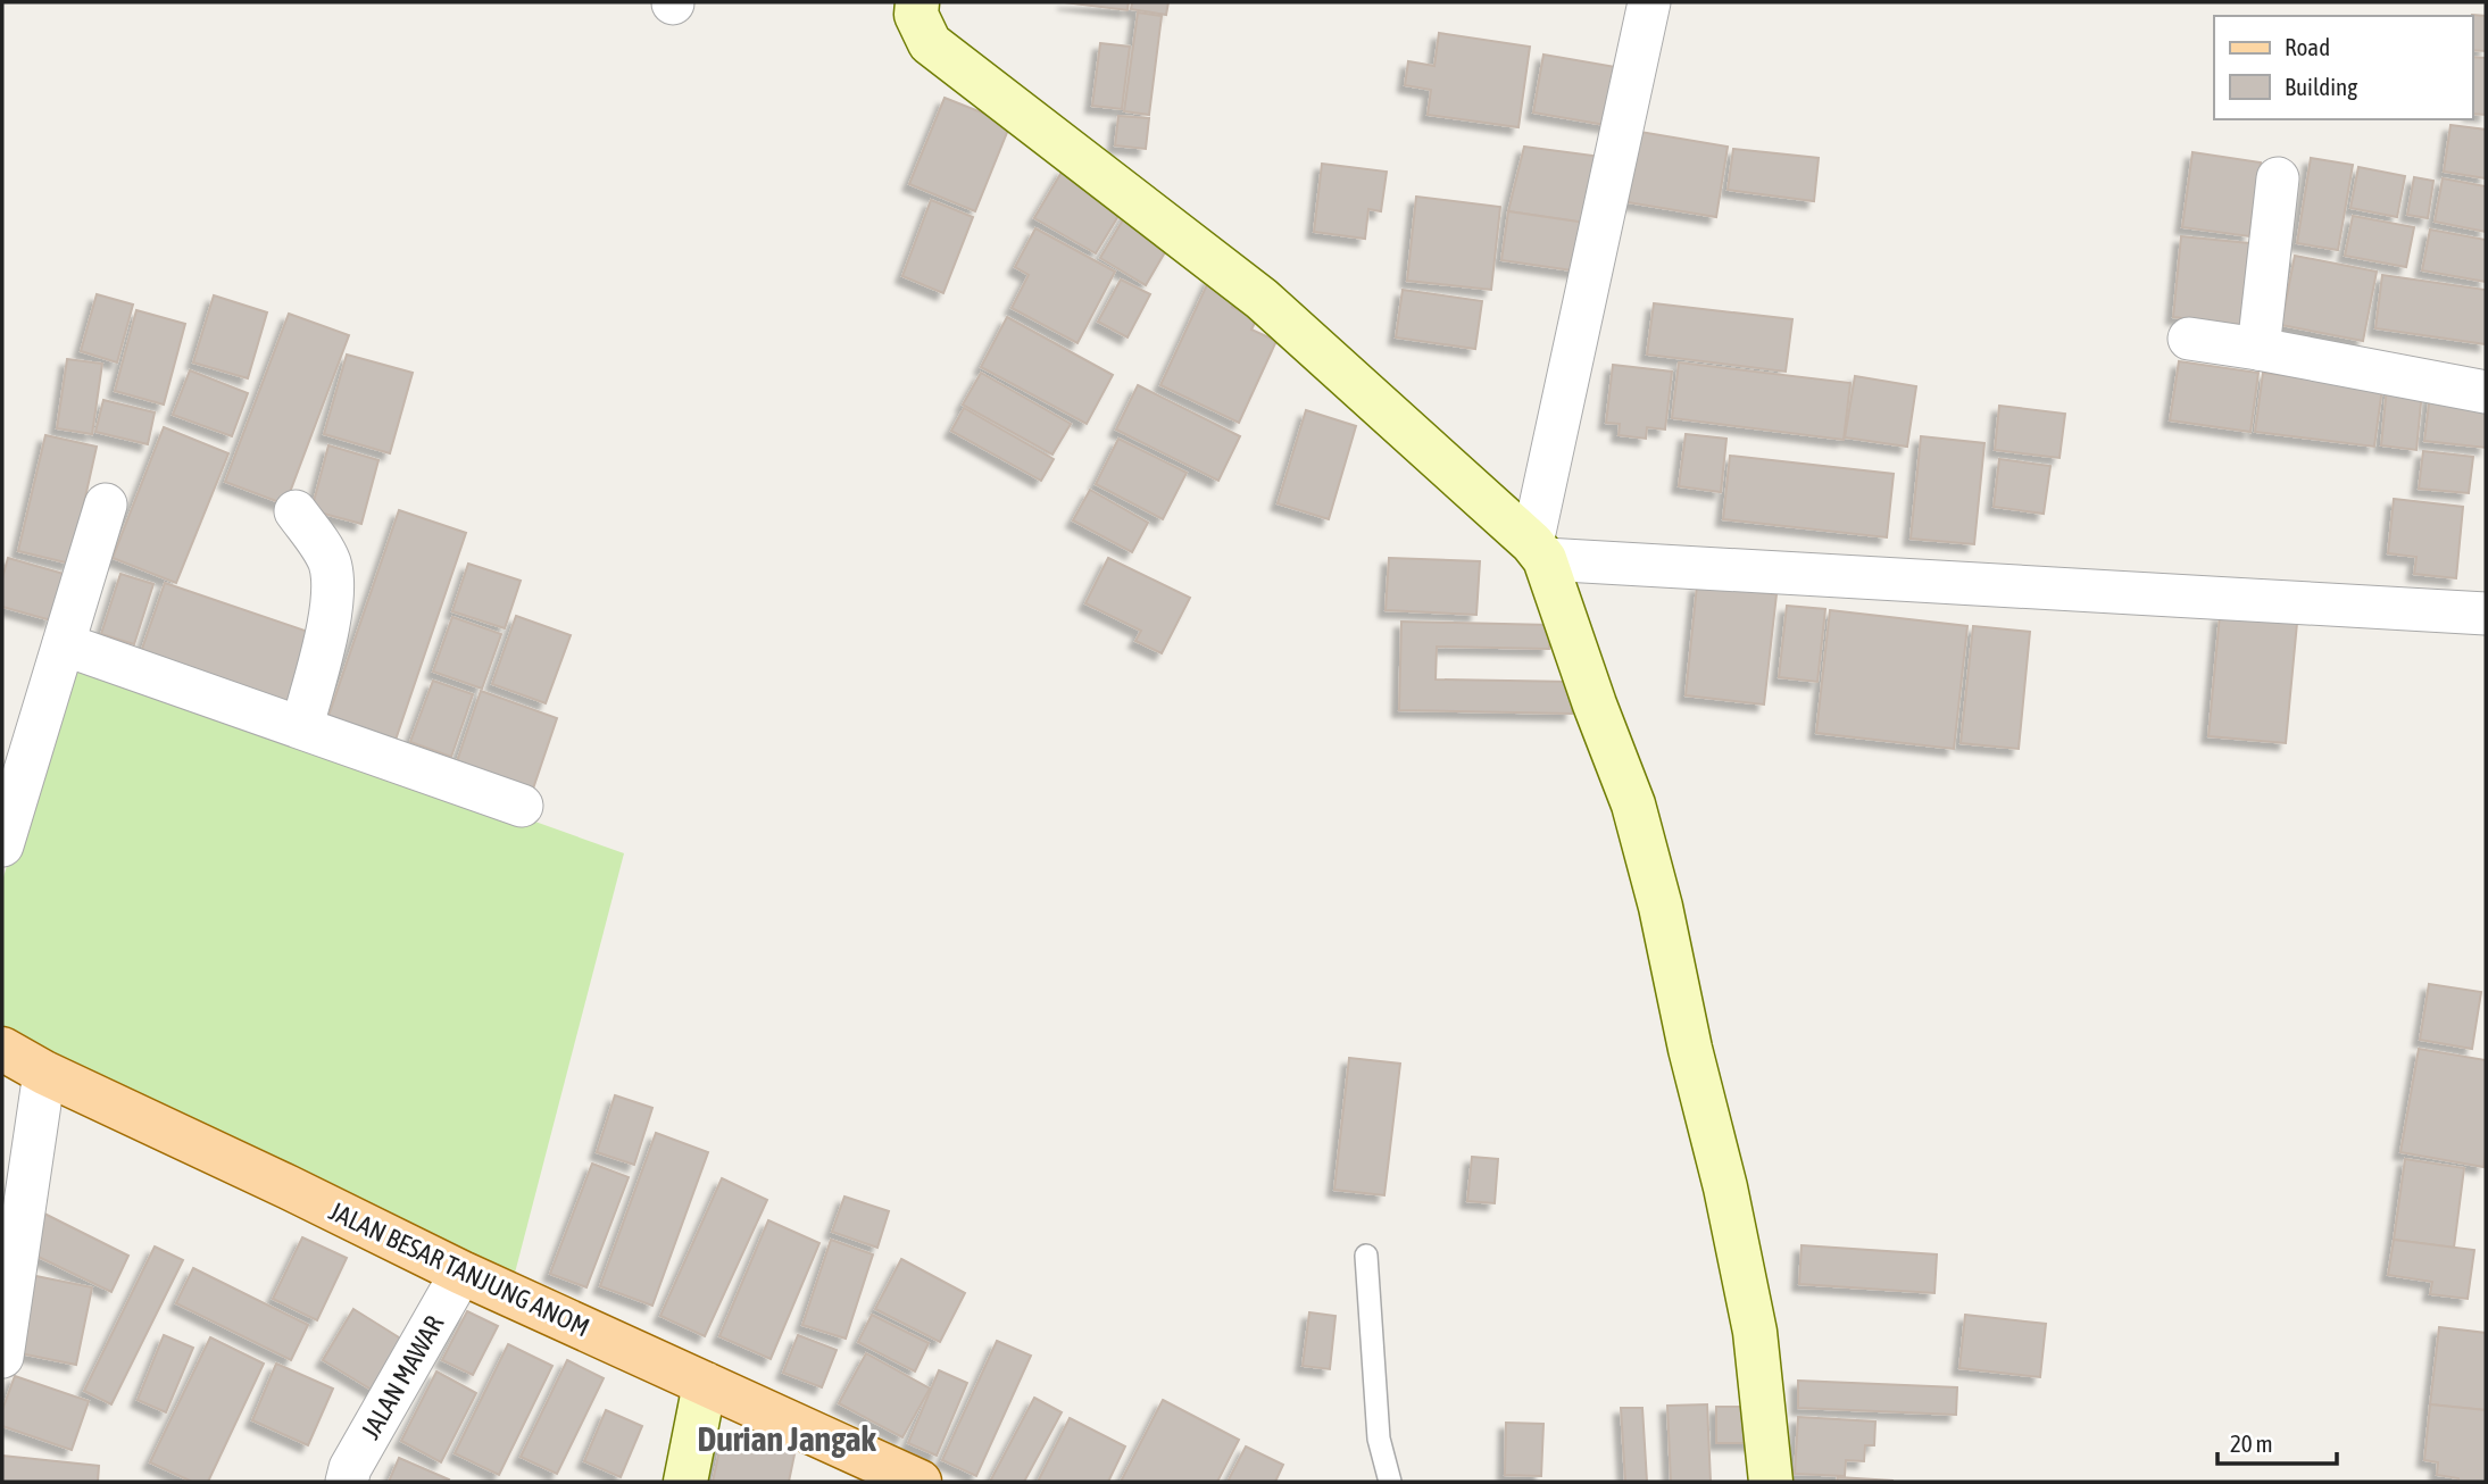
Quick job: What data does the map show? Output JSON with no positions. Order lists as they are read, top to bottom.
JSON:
{
  "streets": {
    "main road": ["JALAN BESAR TANJUNG ANOM"],
    "street": ["JALAN MAWAR"]
  },
  "crossings": [
    ["JALAN BESAR TANJUNG ANOM", "JALAN MAWAR"]
  ],
  "districts": ["Durian Jangak"],
  "legend": ["Road", "Building"],
  "scale_bar": "20 m"
}
